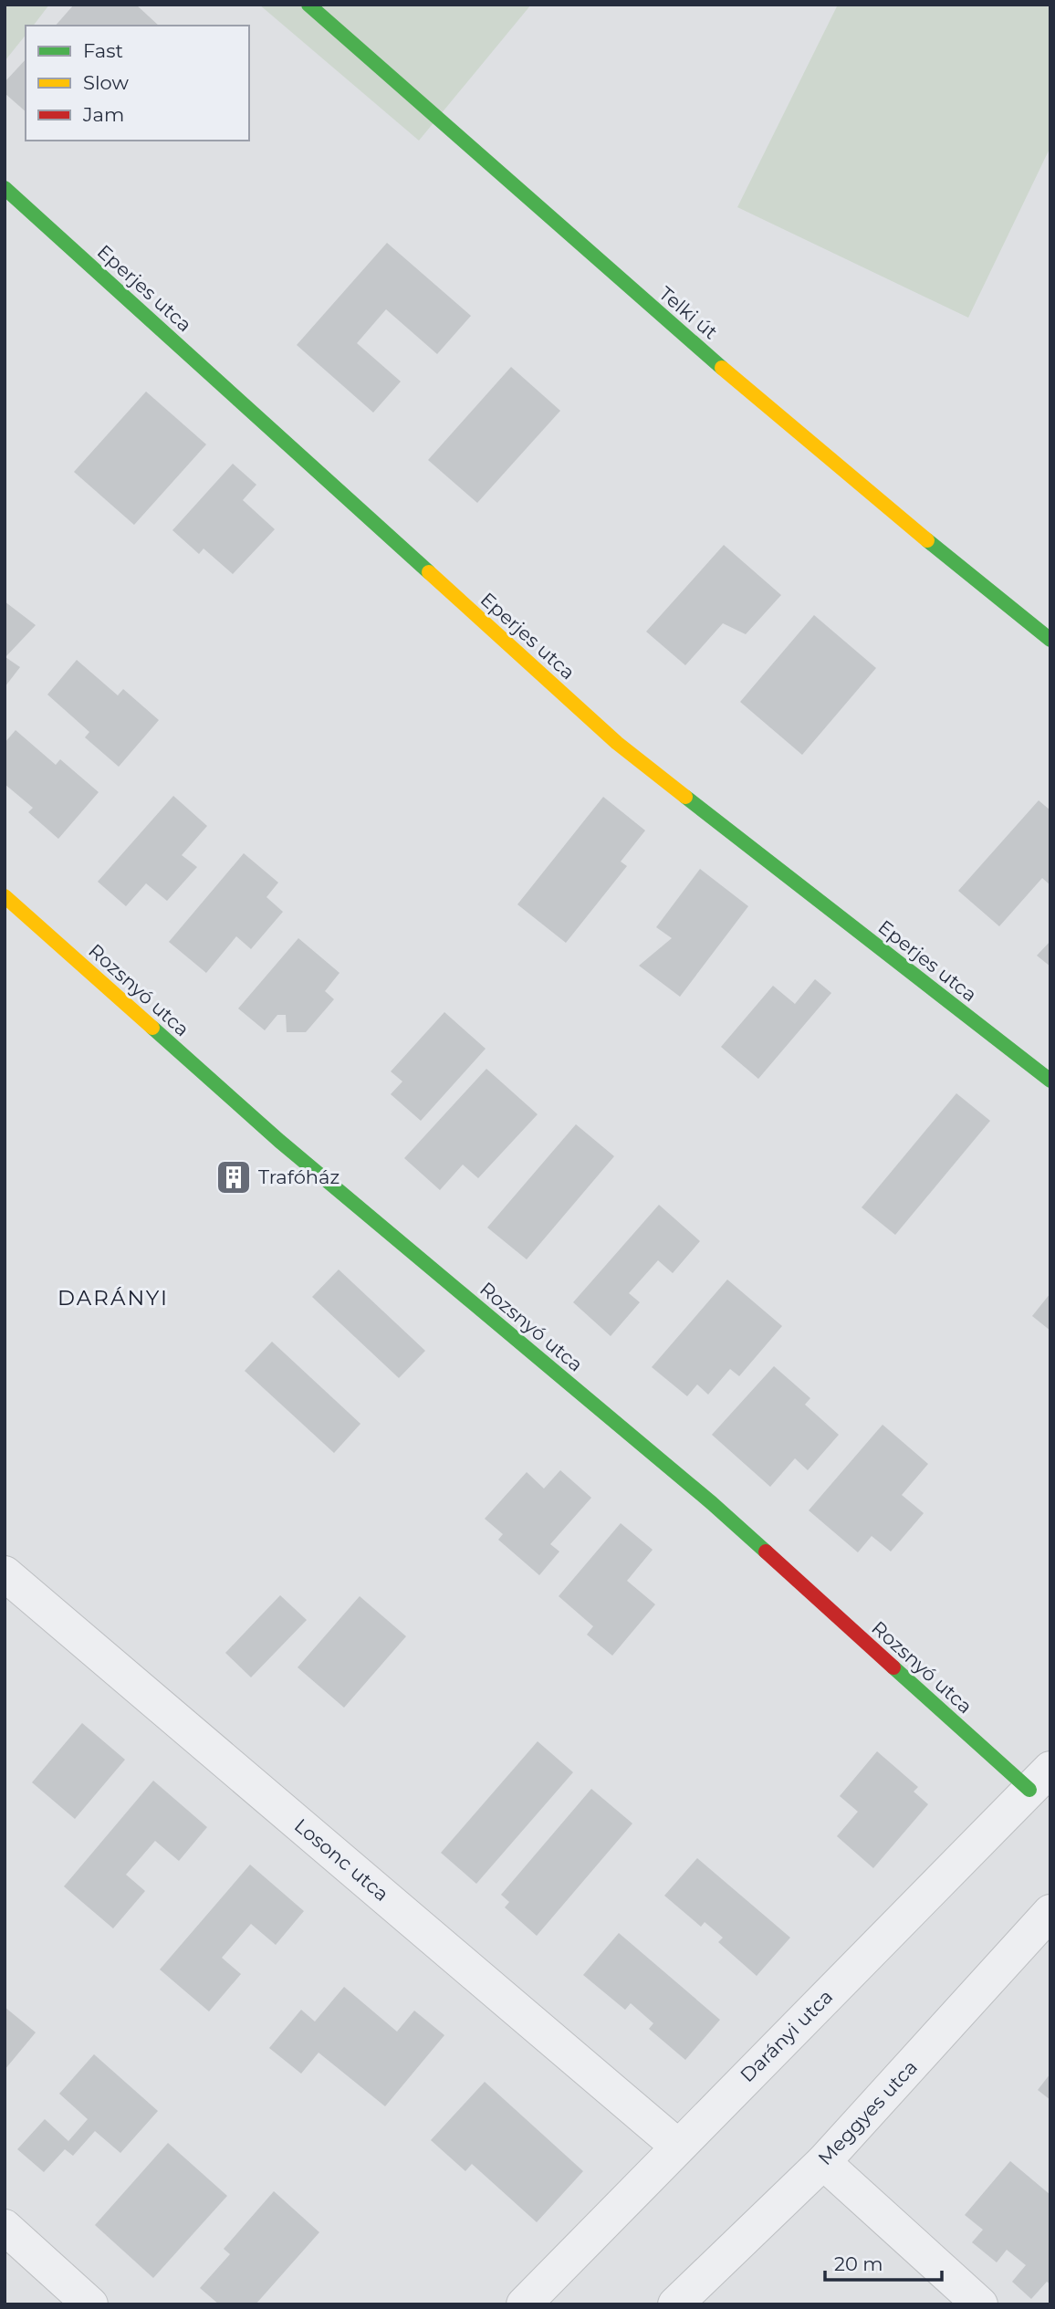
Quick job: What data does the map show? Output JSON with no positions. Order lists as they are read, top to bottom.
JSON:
{
  "streets": {
    "street": [
      "Eperjes utca",
      "Telki út",
      "Rozsnyó utca",
      "Losonc utca",
      "Darányi utca",
      "Meggyes utca"
    ]
  },
  "crossings": [
    ["Rozsnyó utca", "Darányi utca"],
    ["Losonc utca", "Darányi utca"]
  ],
  "districts": ["DARÁNYI"],
  "places": {
    "building": ["Trafóház"]
  },
  "legend": ["Fast", "Slow", "Jam"],
  "scale_bar": "20 m"
}
